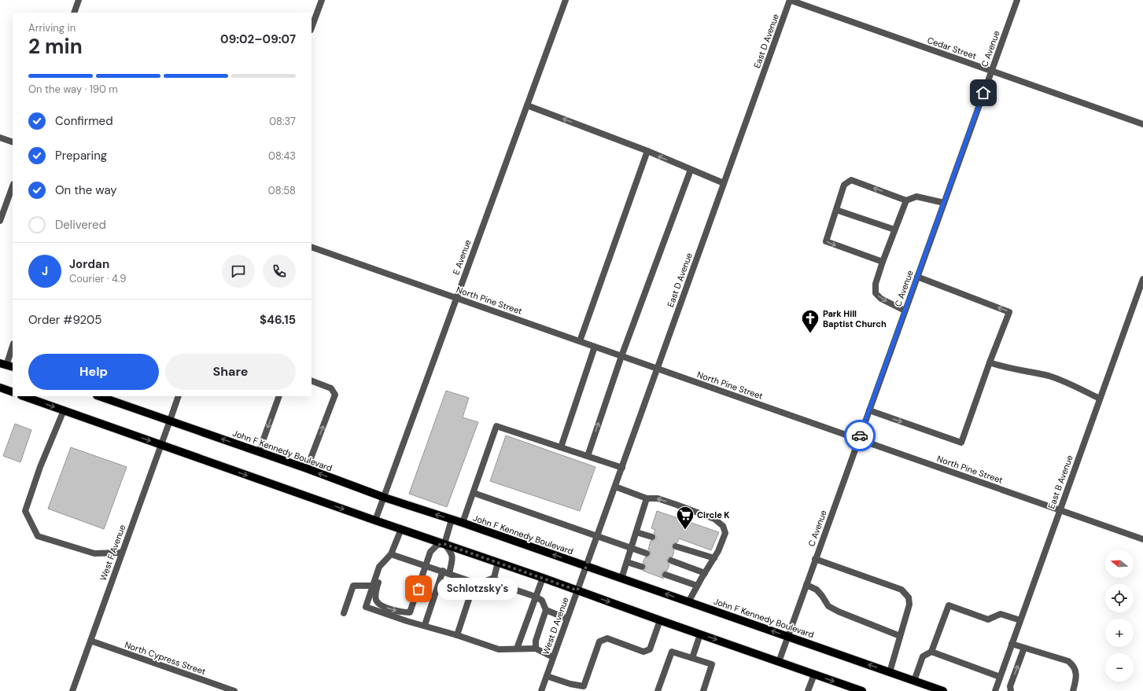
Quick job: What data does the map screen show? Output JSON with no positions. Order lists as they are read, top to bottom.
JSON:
{
  "streets": {
    "main road": ["John F Kennedy Boulevard"],
    "street": [
      "East D Avenue",
      "Cedar Street",
      "C Avenue",
      "E Avenue",
      "North Pine Street",
      "East B Avenue",
      "West F Avenue",
      "West D Avenue",
      "North Cypress Street"
    ]
  },
  "crossings": [
    ["East D Avenue", "Cedar Street"],
    ["East D Avenue", "North Pine Street"],
    ["East D Avenue", "John F Kennedy Boulevard"],
    ["East D Avenue", "West D Avenue"],
    ["Cedar Street", "C Avenue"],
    ["C Avenue", "North Pine Street"],
    ["C Avenue", "John F Kennedy Boulevard"],
    ["E Avenue", "North Pine Street"],
    ["E Avenue", "John F Kennedy Boulevard"],
    ["North Pine Street", "East B Avenue"],
    ["John F Kennedy Boulevard", "West F Avenue"],
    ["John F Kennedy Boulevard", "West D Avenue"],
    ["West F Avenue", "North Cypress Street"]
  ],
  "places": {
    "church": ["Park Hill Baptist Church"],
    "supermarket": ["Circle K"],
    "other": ["Schlotzsky's"]
  },
  "north": "left",
  "page": {
    "heading": ["2 min", "Arriving in", "09:02–09:07"],
    "panel": [
      "Jordan",
      "Courier · 4.9",
      "Order #9205",
      "$46.15"
    ],
    "bar": "On the way · 190 m",
    "list": [
      ["Confirmed", "08:37"],
      ["Preparing", "08:43"],
      ["On the way", "08:58"],
      "Delivered"
    ],
    "round": "J",
    "buttons": ["Help", "Share"],
    "map_buttons": ["+", "−"],
    "bubble": "Schlotzsky's"
  }
}
